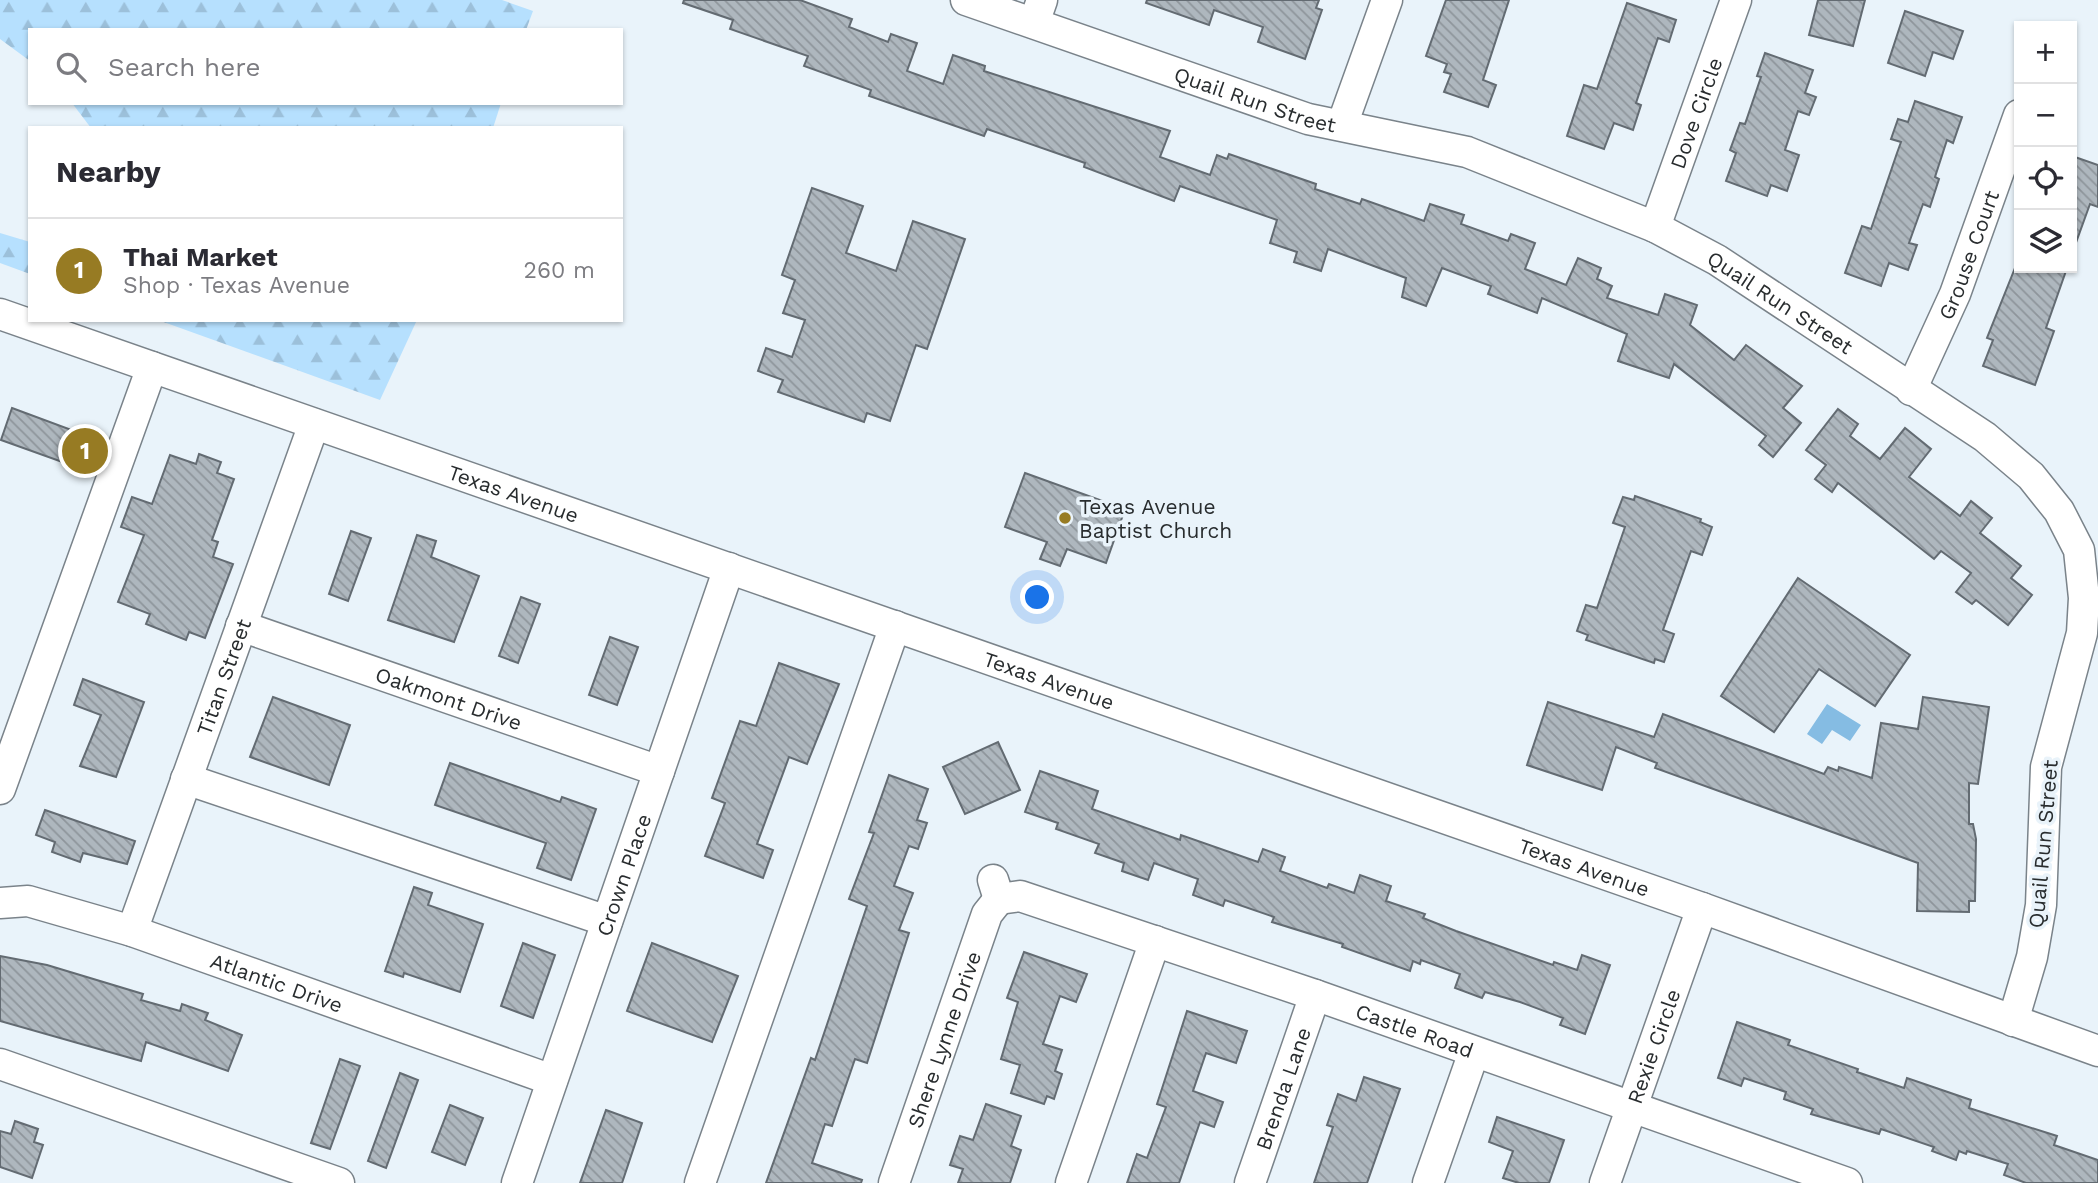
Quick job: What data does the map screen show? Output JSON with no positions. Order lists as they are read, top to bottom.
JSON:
{
  "streets": {
    "street": [
      "Quail Run Street",
      "Dove Circle",
      "Grouse Court",
      "Texas Avenue",
      "Titan Street",
      "Oakmont Drive",
      "Crown Place",
      "Atlantic Drive",
      "Castle Road",
      "Shere Lynne Drive",
      "Rexie Circle",
      "Brenda Lane"
    ]
  },
  "crossings": [
    ["Quail Run Street", "Dove Circle"],
    ["Quail Run Street", "Grouse Court"],
    ["Quail Run Street", "Texas Avenue"],
    ["Texas Avenue", "Titan Street"],
    ["Texas Avenue", "Crown Place"],
    ["Texas Avenue", "Rexie Circle"],
    ["Titan Street", "Oakmont Drive"],
    ["Titan Street", "Atlantic Drive"],
    ["Oakmont Drive", "Crown Place"],
    ["Crown Place", "Atlantic Drive"],
    ["Castle Road", "Shere Lynne Drive"],
    ["Castle Road", "Rexie Circle"],
    ["Castle Road", "Brenda Lane"]
  ],
  "places": ["Texas Avenue Baptist Church"],
  "page": {
    "map_buttons": ["+", "−"],
    "search": "Search here",
    "heading": "Nearby",
    "list": [
      {
        "mark": "1",
        "name": "Thai Market",
        "note": "Shop · Texas Avenue",
        "value": "260 m"
      }
    ],
    "pins": "1"
  }
}
